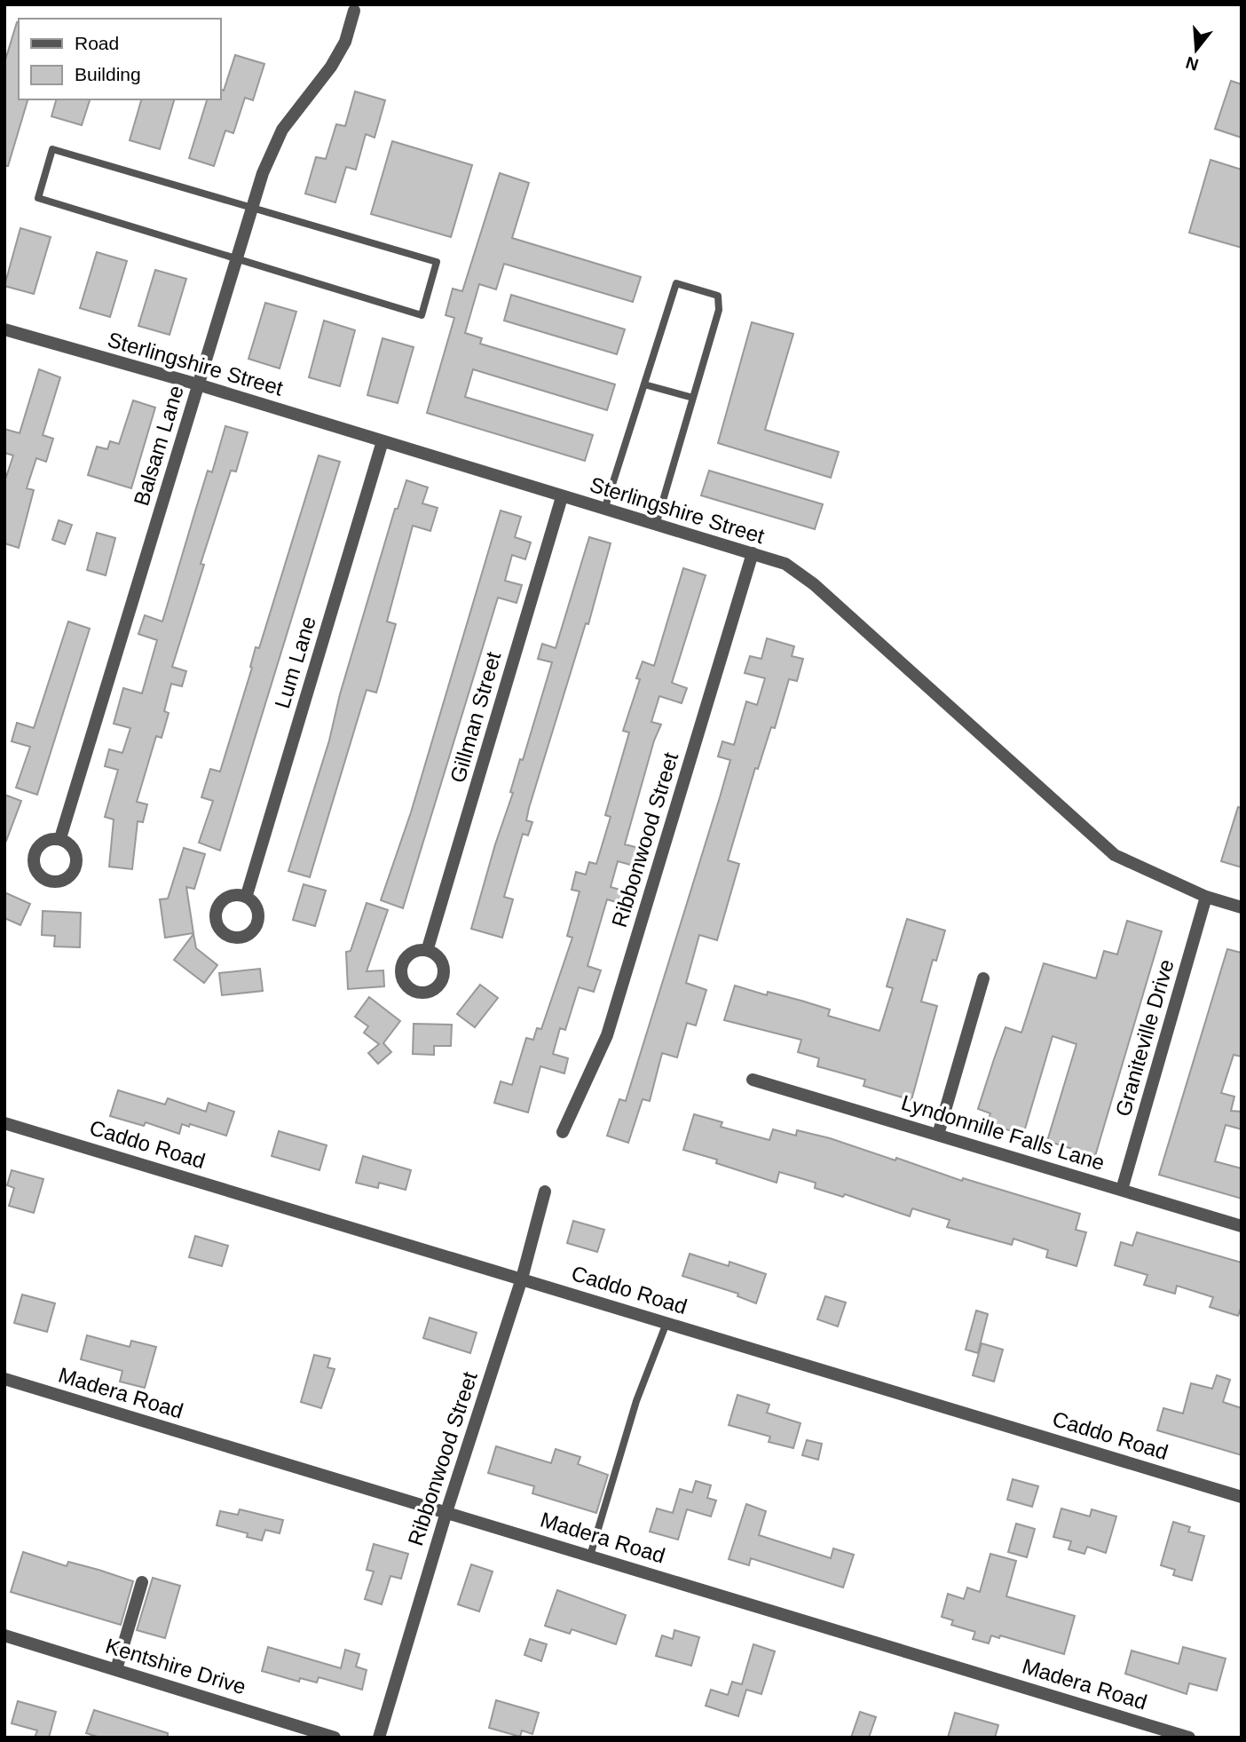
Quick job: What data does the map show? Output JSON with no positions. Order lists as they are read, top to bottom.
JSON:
{
  "streets": {
    "street": [
      "Sterlingshire Street",
      "Balsam Lane",
      "Lum Lane",
      "Gillman Street",
      "Ribbonwood Street",
      "Graniteville Drive",
      "Lyndonnille Falls Lane",
      "Caddo Road",
      "Madera Road",
      "Kentshire Drive"
    ]
  },
  "crossings": [
    ["Sterlingshire Street", "Balsam Lane"],
    ["Sterlingshire Street", "Lum Lane"],
    ["Sterlingshire Street", "Gillman Street"],
    ["Sterlingshire Street", "Ribbonwood Street"],
    ["Sterlingshire Street", "Graniteville Drive"],
    ["Ribbonwood Street", "Caddo Road"],
    ["Ribbonwood Street", "Madera Road"],
    ["Graniteville Drive", "Lyndonnille Falls Lane"]
  ],
  "legend": ["Road", "Building"],
  "north": "bottom"
}
